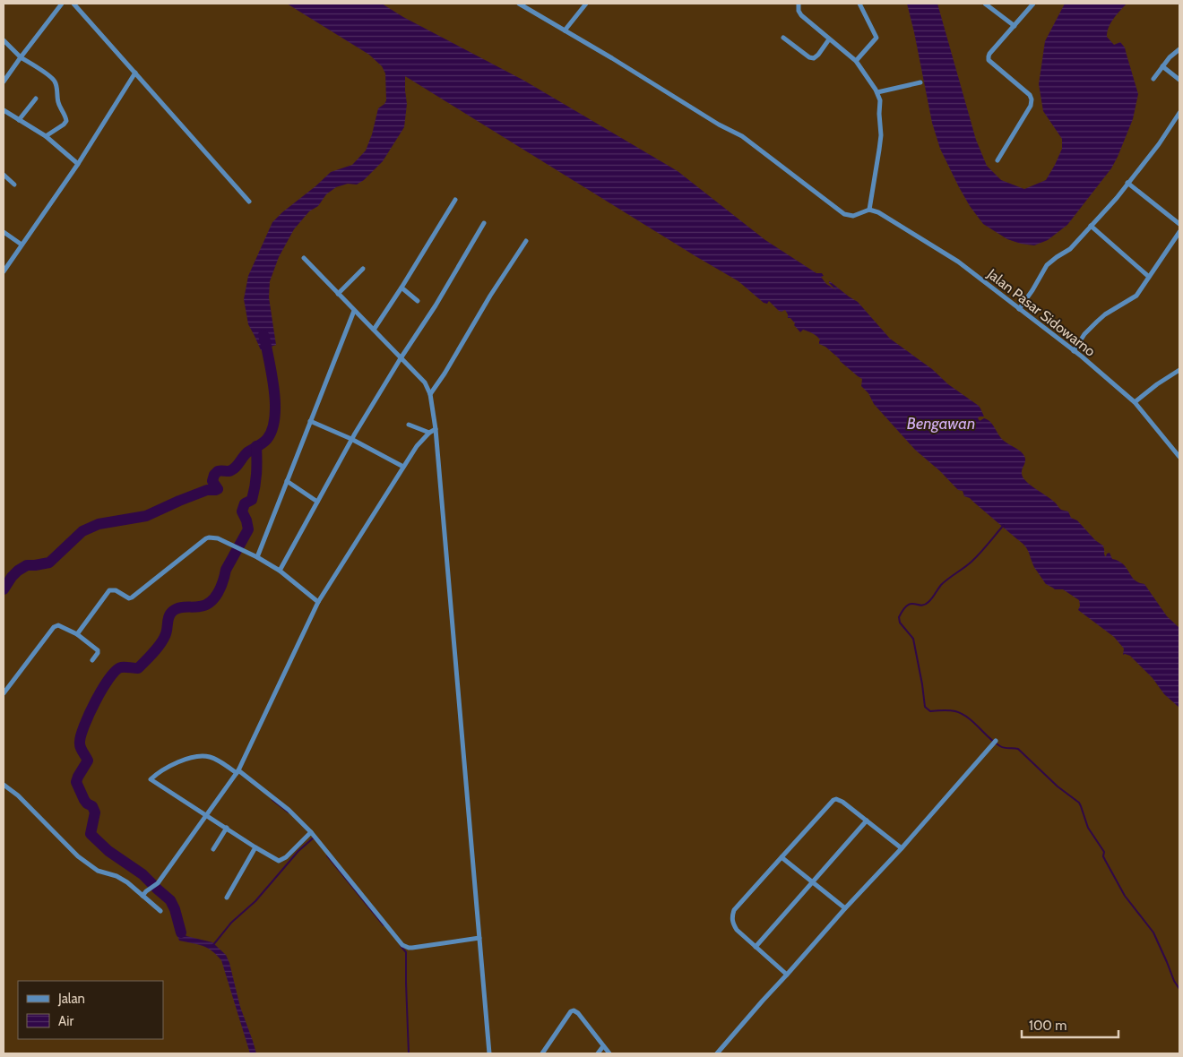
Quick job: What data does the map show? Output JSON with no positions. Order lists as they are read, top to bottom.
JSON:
{
  "streets": {
    "street": ["Jalan Pasar Sidowarno"]
  },
  "water": ["Bengawan"],
  "legend": ["Jalan", "Air"],
  "scale_bar": "100 m"
}
